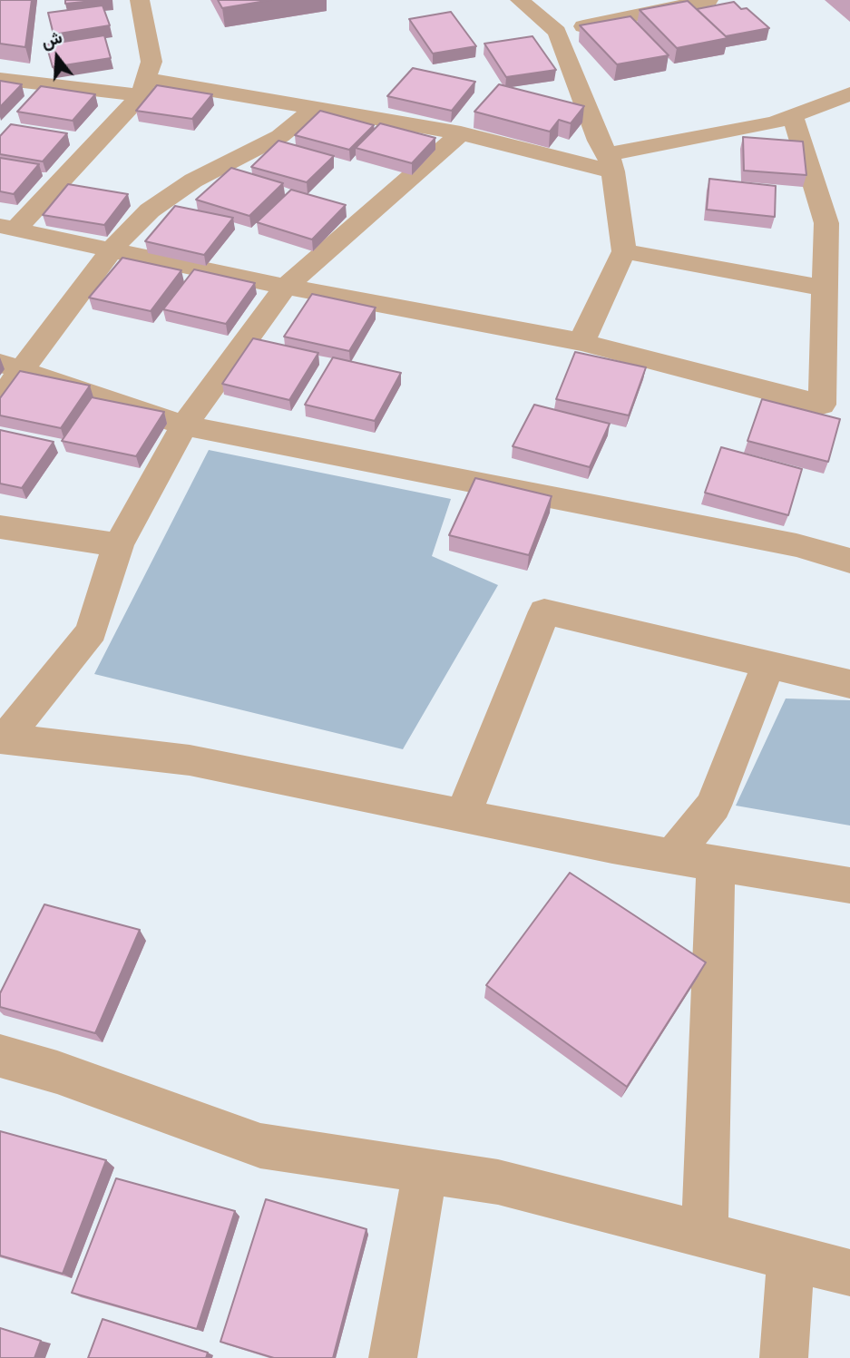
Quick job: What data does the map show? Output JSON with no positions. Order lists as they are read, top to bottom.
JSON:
{
  "north": "top"
}
